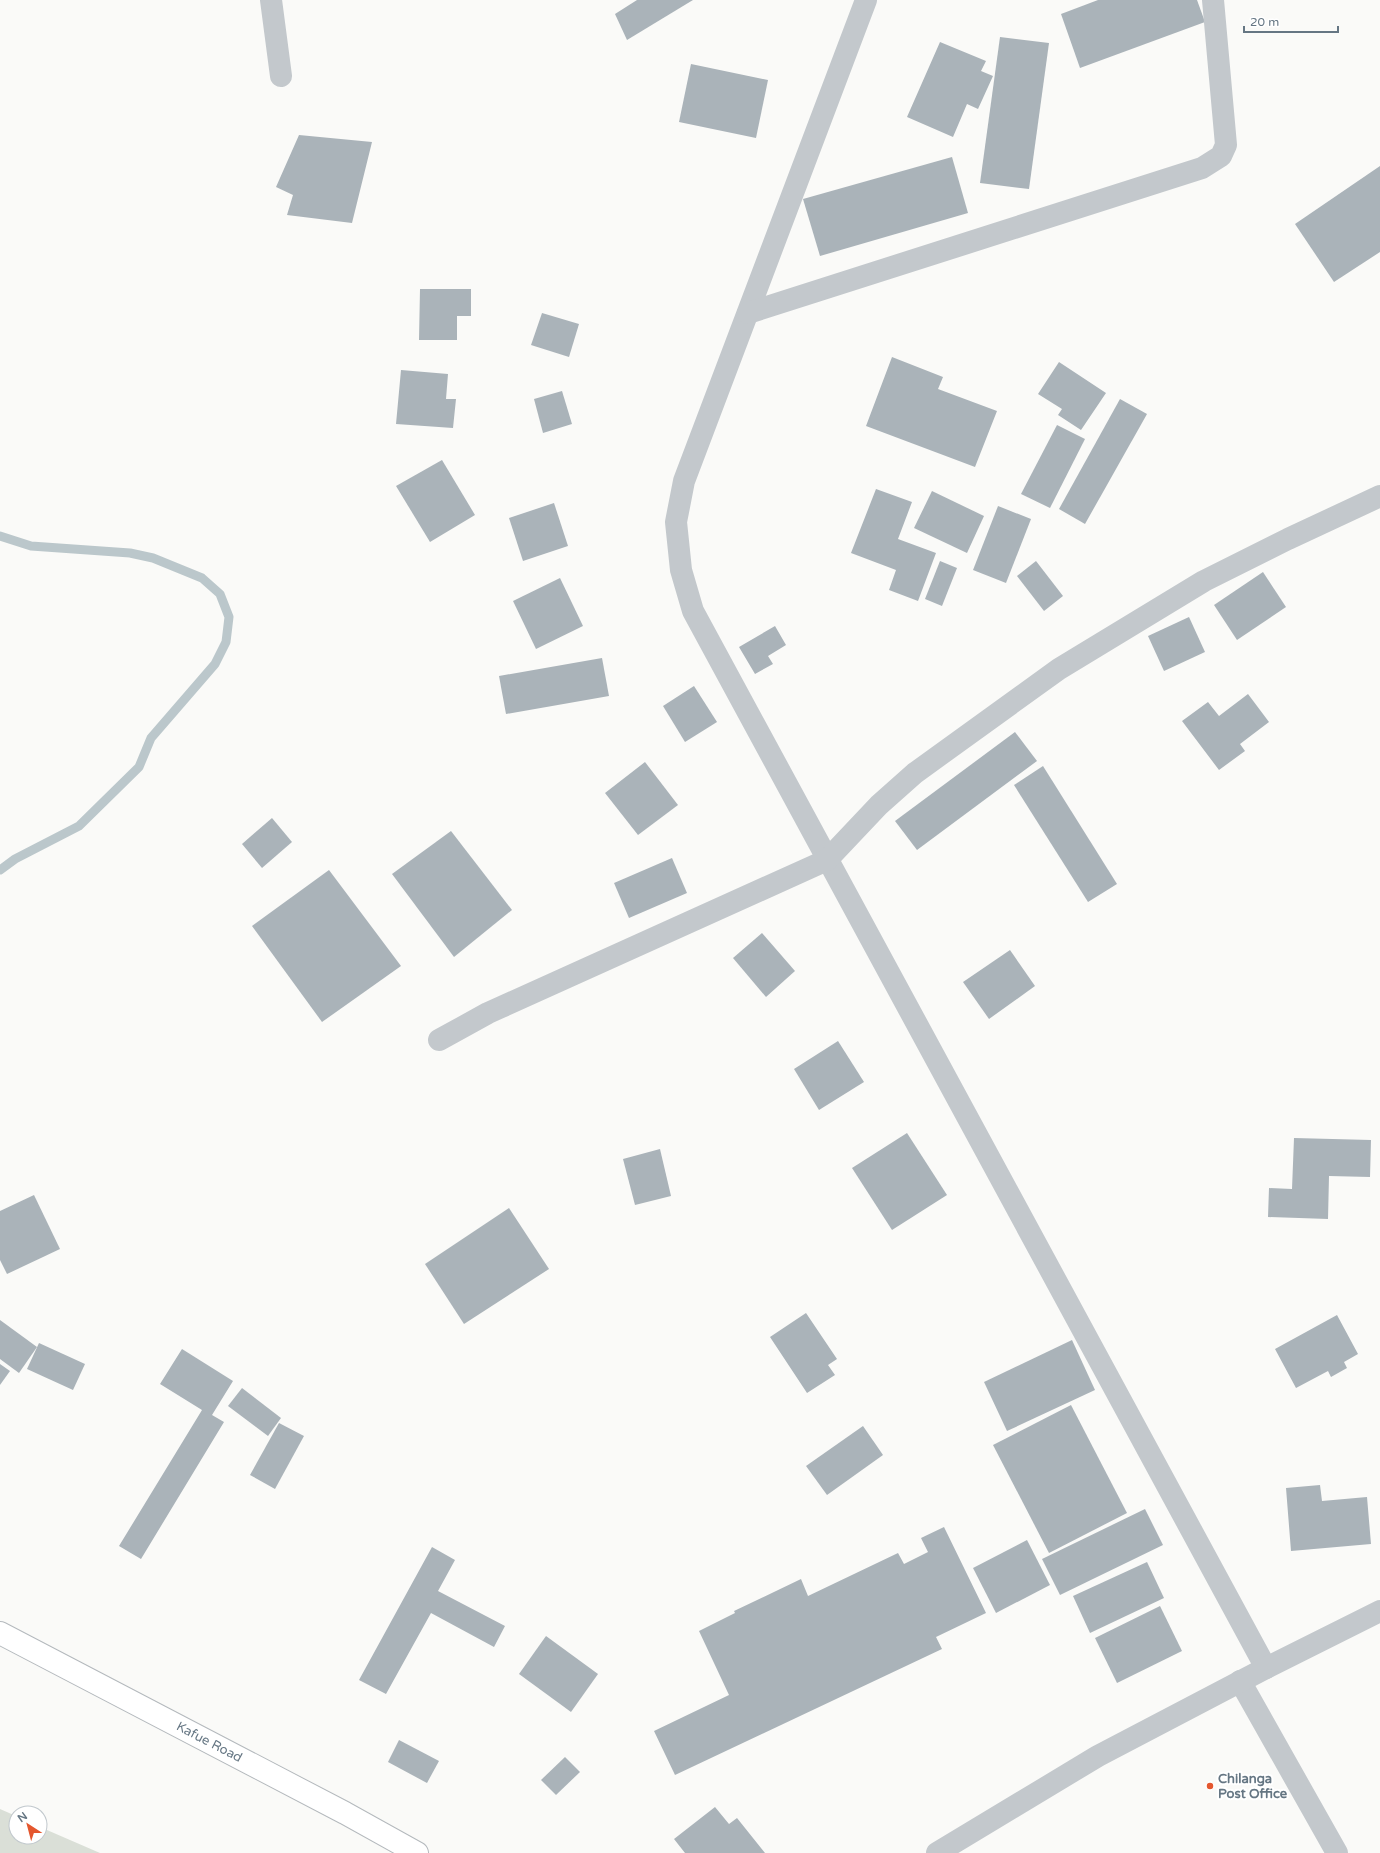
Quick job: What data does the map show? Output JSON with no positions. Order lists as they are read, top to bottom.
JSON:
{
  "streets": {
    "highway": ["Kafue Road"]
  },
  "places": ["Chilanga Post Office"],
  "scale_bar": "20 m",
  "north": "top left"
}
